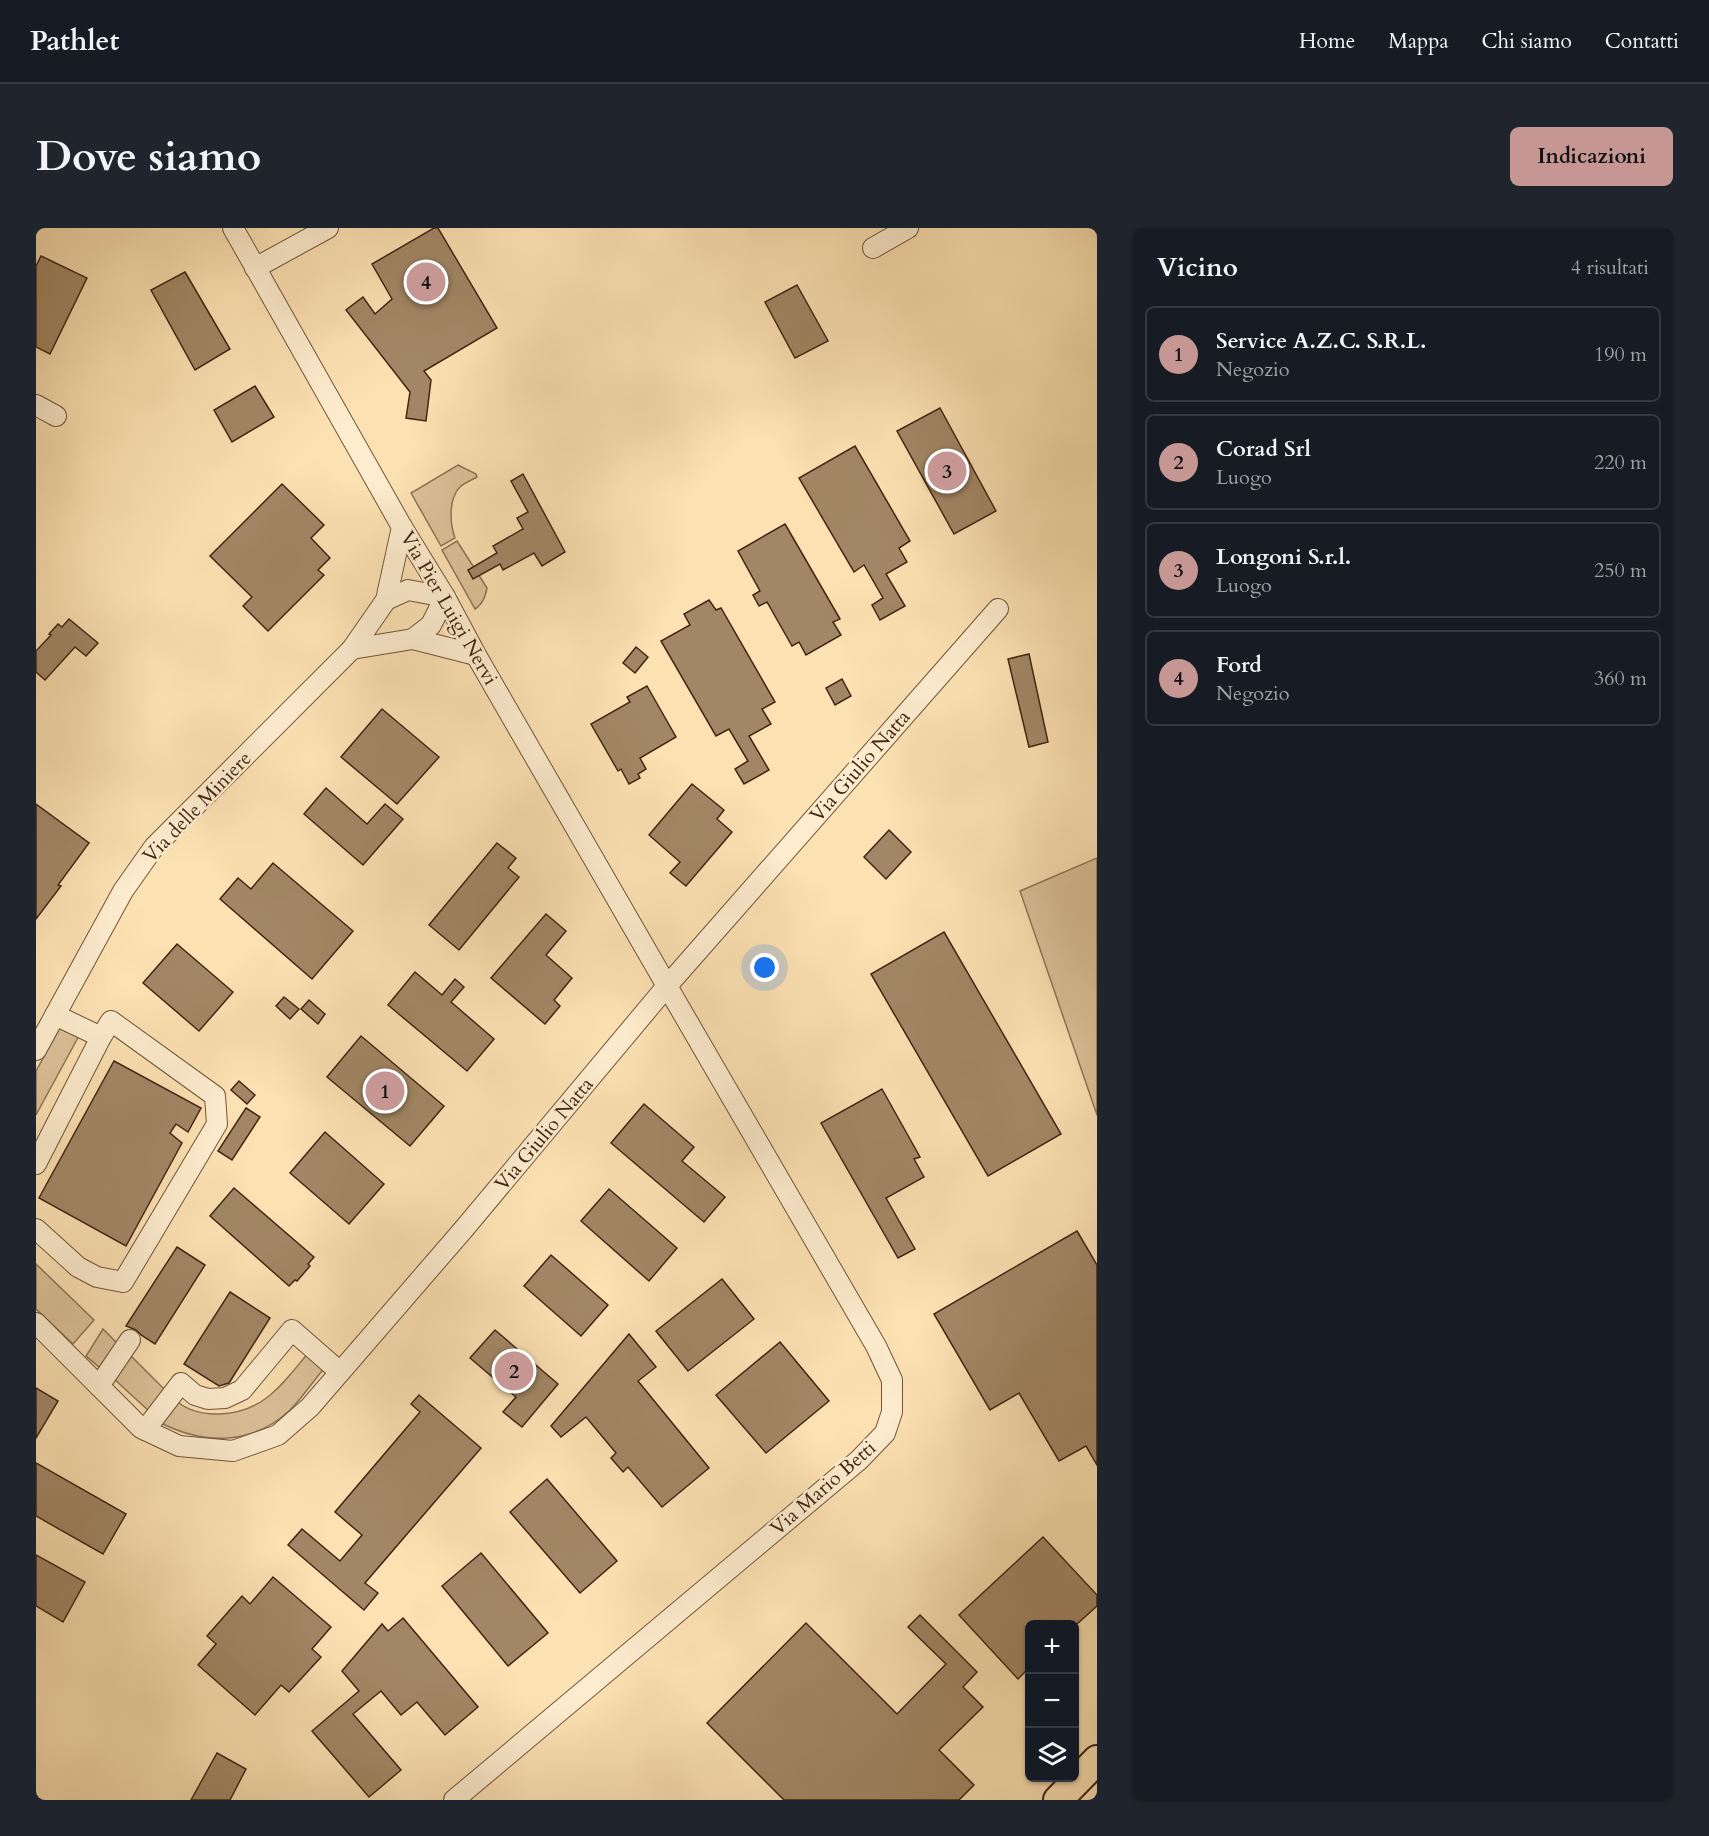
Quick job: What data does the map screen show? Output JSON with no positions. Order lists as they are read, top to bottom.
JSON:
{
  "streets": {
    "street": [
      "Via Pier Luigi Nervi",
      "Via Giulio Natta",
      "Via delle Miniere",
      "Via Mario Betti"
    ]
  },
  "crossings": [
    ["Via Pier Luigi Nervi", "Via Giulio Natta"],
    ["Via Pier Luigi Nervi", "Via delle Miniere"],
    ["Via Pier Luigi Nervi", "Via Mario Betti"],
    ["Via Giulio Natta", "Via Mario Betti"]
  ],
  "page": {
    "header": "Pathlet",
    "nav": [
      "Home",
      "Mappa",
      "Chi siamo",
      "Contatti"
    ],
    "buttons": "Indicazioni",
    "title": "Dove siamo",
    "heading": ["Vicino", "4 risultati"],
    "pins": [
      "4",
      "3",
      "1",
      "2"
    ],
    "list": [
      {
        "mark": "1",
        "name": "Service A.Z.C. S.R.L.",
        "note": "Negozio",
        "value": "190 m"
      },
      {
        "mark": "2",
        "name": "Corad Srl",
        "note": "Luogo",
        "value": "220 m"
      },
      {
        "mark": "3",
        "name": "Longoni S.r.l.",
        "note": "Luogo",
        "value": "250 m"
      },
      {
        "mark": "4",
        "name": "Ford",
        "note": "Negozio",
        "value": "360 m"
      }
    ],
    "map_buttons": ["+", "−"]
  }
}
